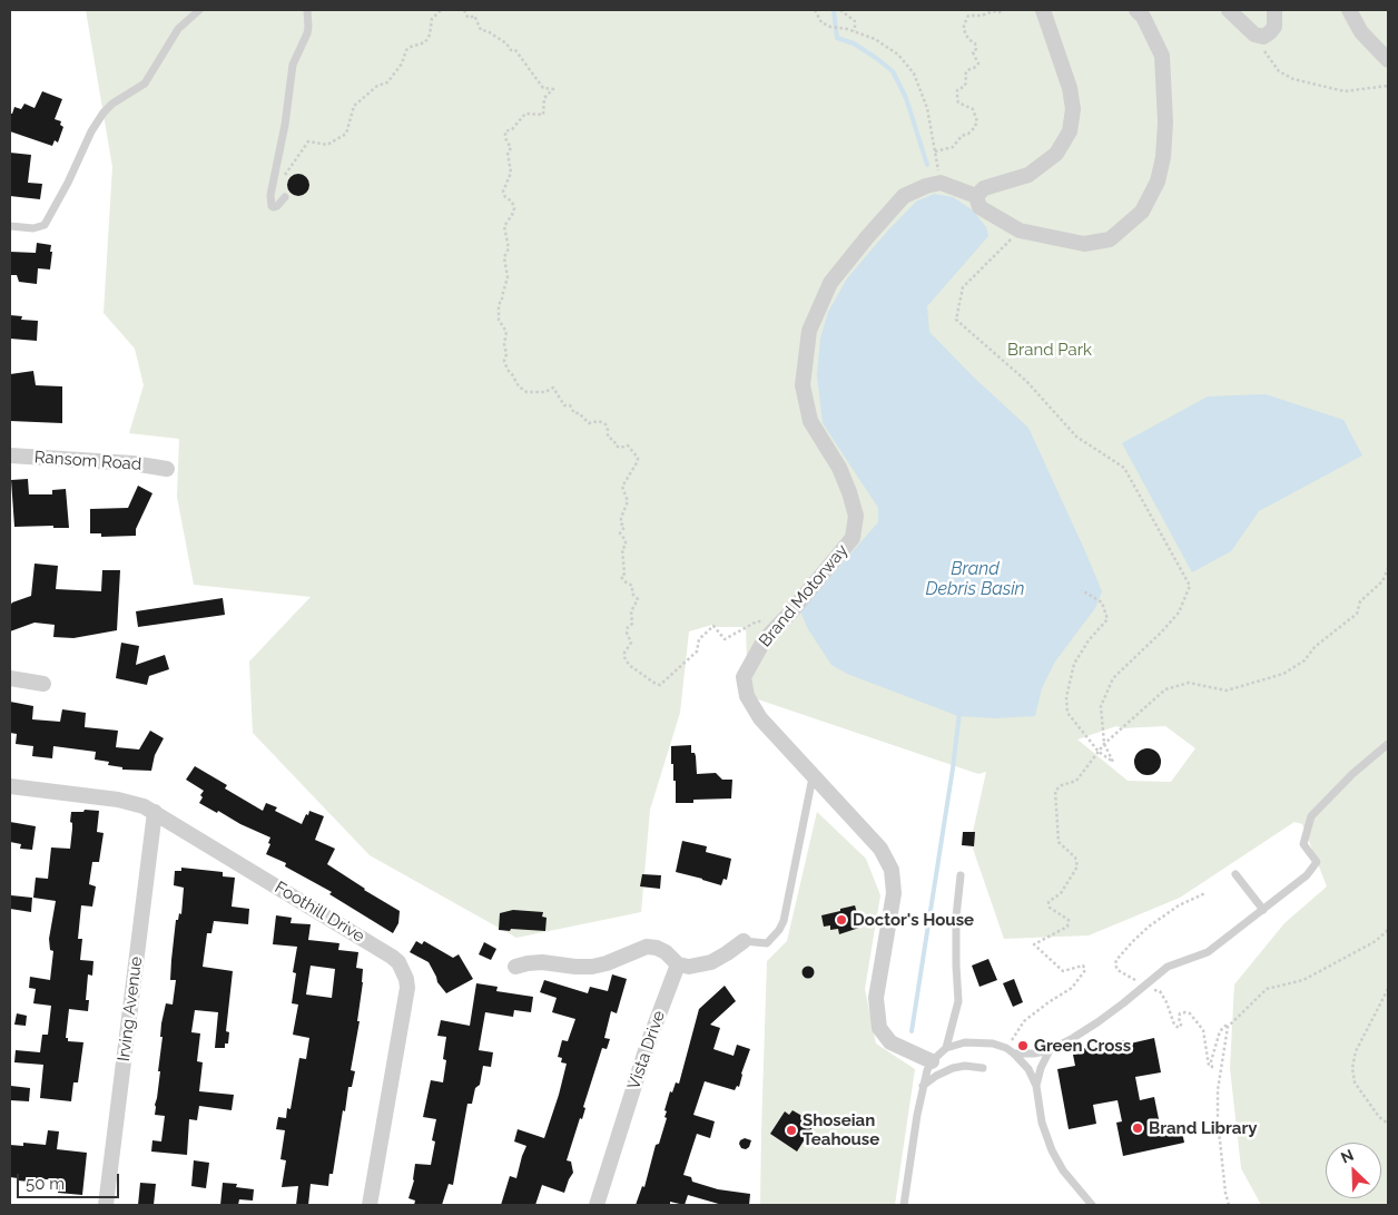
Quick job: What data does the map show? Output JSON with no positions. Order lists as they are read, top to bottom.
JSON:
{
  "streets": {
    "street": [
      "Ransom Road",
      "Brand Motorway",
      "Foothill Drive",
      "Irving Avenue",
      "Vista Drive"
    ]
  },
  "crossings": [
    ["Foothill Drive", "Irving Avenue"]
  ],
  "water": ["Brand Debris Basin"],
  "parks": ["Brand Park"],
  "places": [
    "Doctor's House",
    "Green Cross",
    "Brand Library",
    "Shoseian Teahouse"
  ],
  "scale_bar": "50 m",
  "north": "top left"
}
